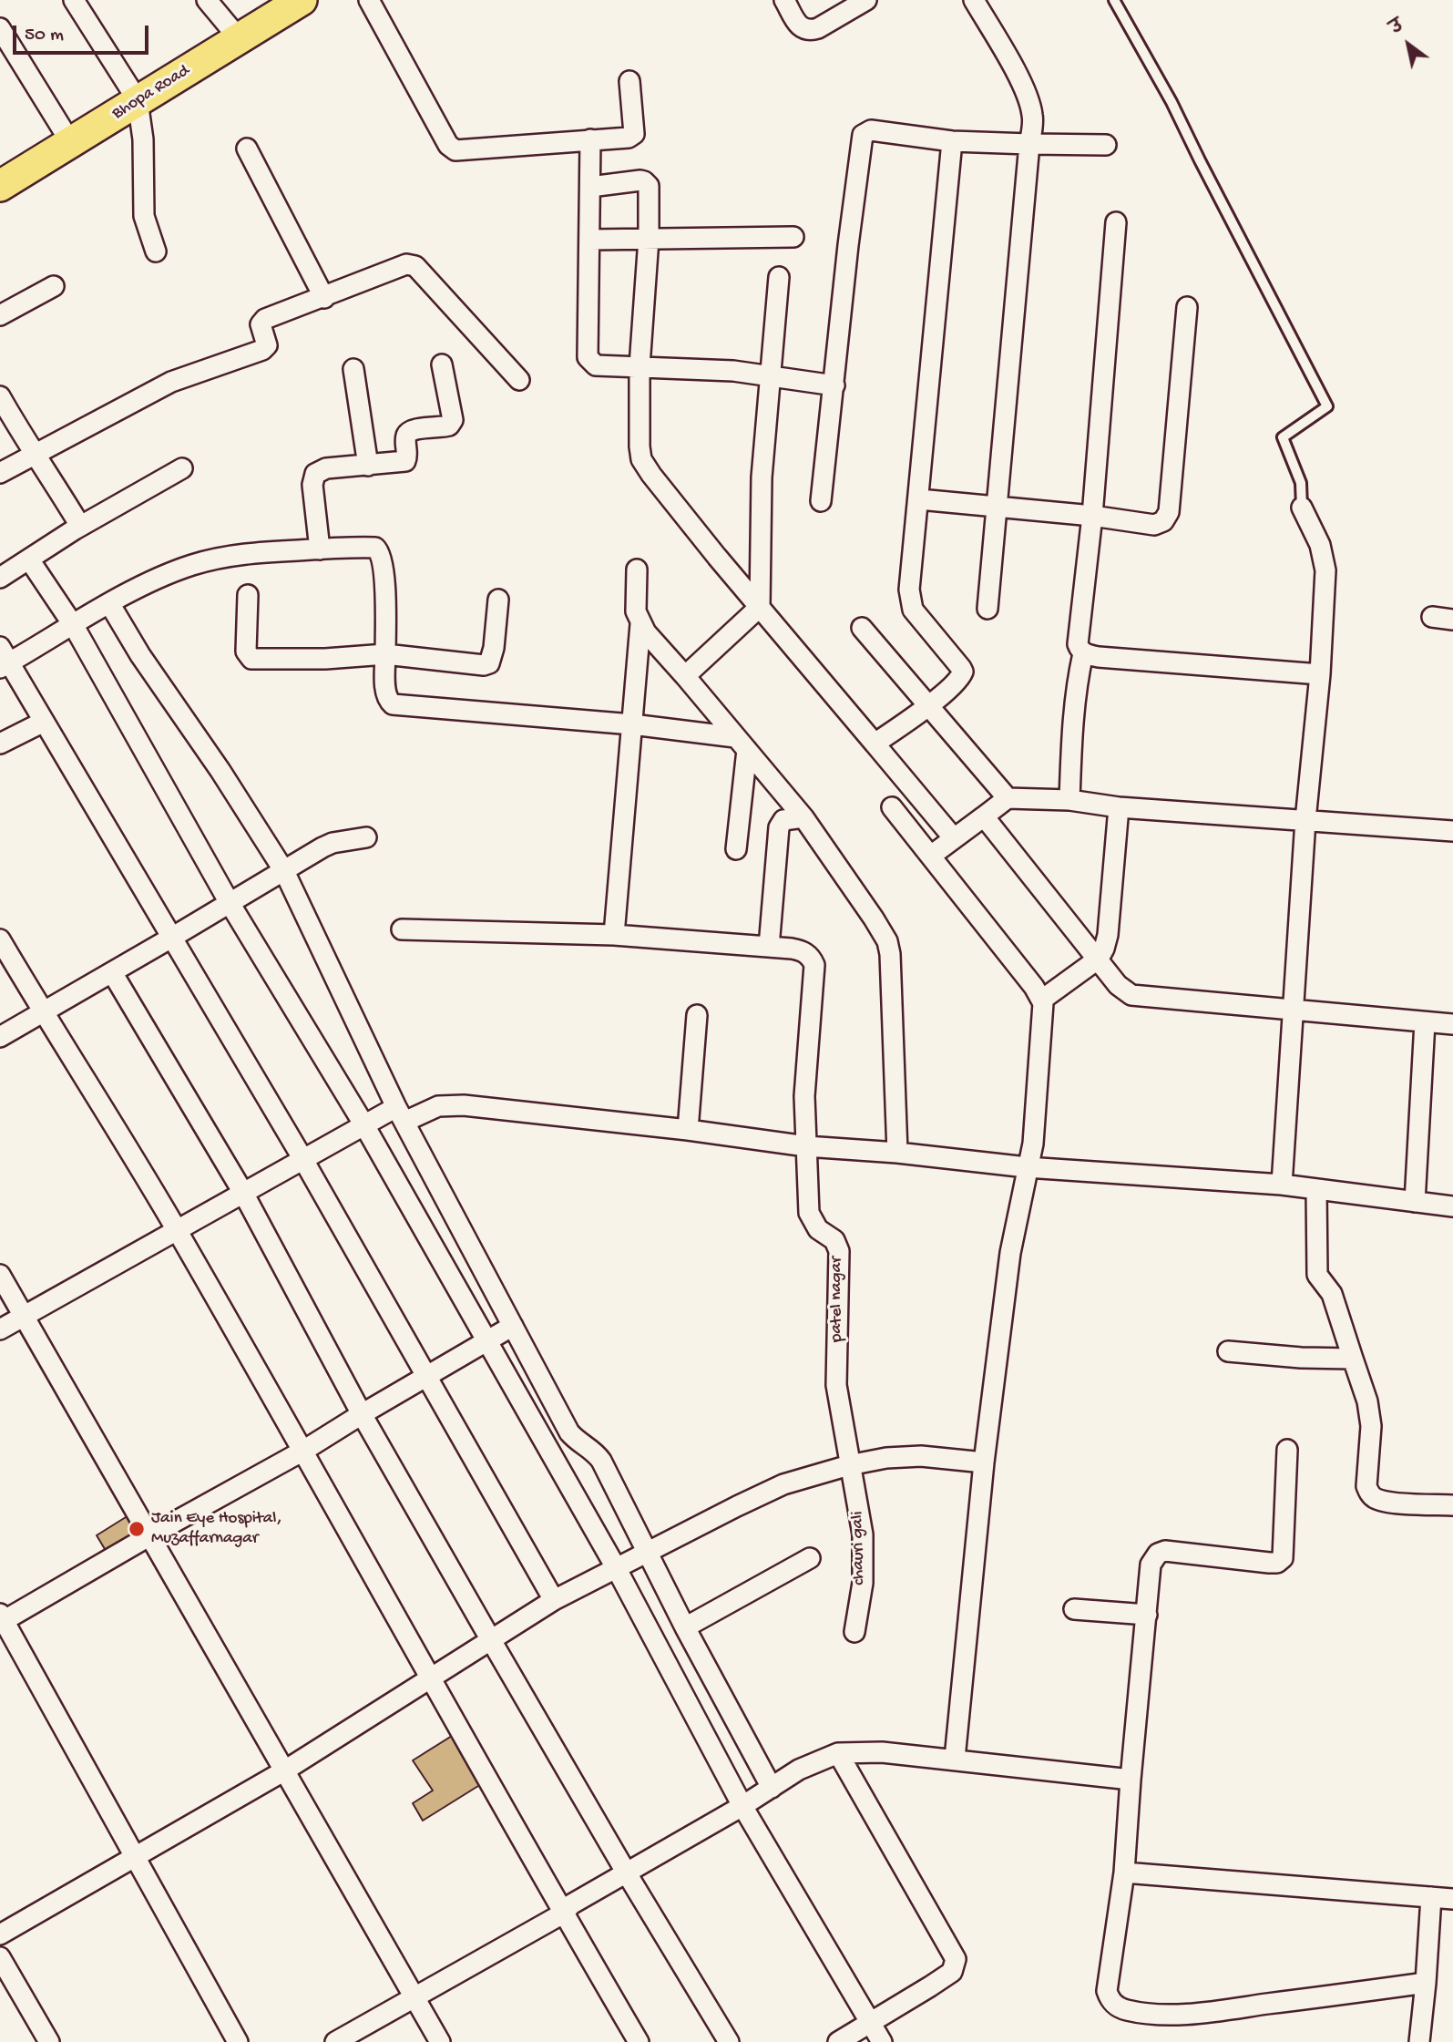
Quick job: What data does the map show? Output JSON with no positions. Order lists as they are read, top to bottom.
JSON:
{
  "streets": {
    "main road": ["Bhopa Road"],
    "street": ["patel nagar", "chauri gali"]
  },
  "crossings": [
    ["patel nagar", "chauri gali"]
  ],
  "places": ["Jain Eye Hospital, Muzaffarnagar"],
  "scale_bar": "50 m",
  "north": "top left"
}
